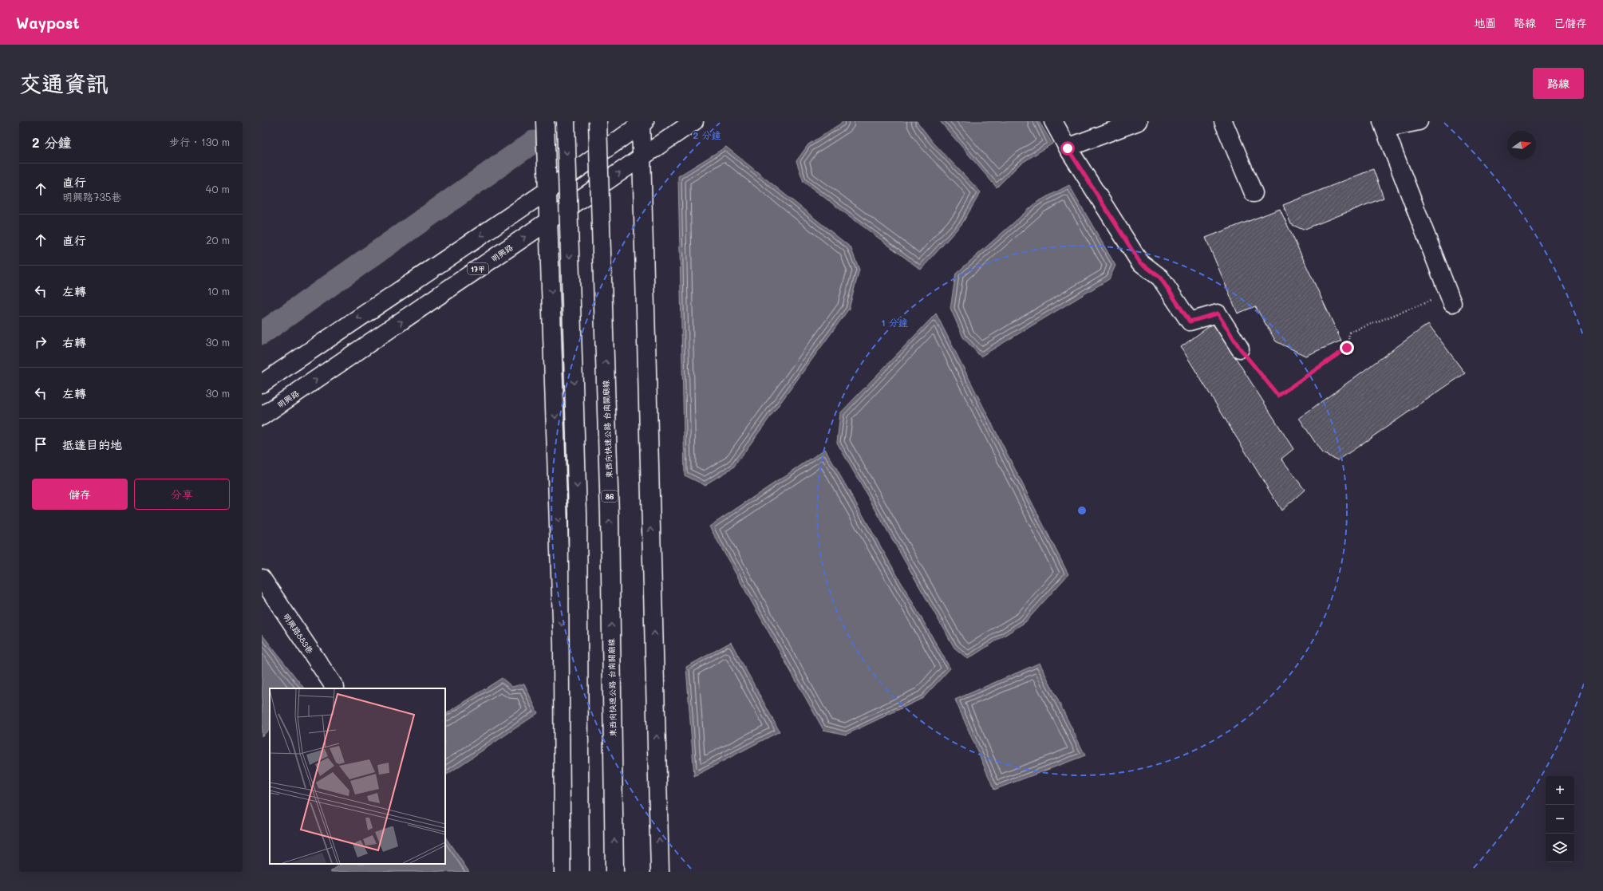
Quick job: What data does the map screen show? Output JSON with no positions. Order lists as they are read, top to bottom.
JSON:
{
  "streets": {
    "main road": [
      "明興路",
      "17甲",
      "東西向快速公路 台南關廟線",
      "86",
      "明興路883巷"
    ]
  },
  "north": "right",
  "page": {
    "header": "Waypost",
    "nav": ["地圖", "路線", "已儲存"],
    "buttons": [
      "路線",
      ["儲存", "分享"]
    ],
    "title": "交通資訊",
    "heading": ["2 分鐘", "步行 · 130 m"],
    "list": [
      ["直行", "明興路735巷", "40 m"],
      ["直行", "20 m"],
      ["左轉", "10 m"],
      ["右轉", "30 m"],
      ["左轉", "30 m"],
      "抵達目的地"
    ],
    "map_buttons": ["+", "−"]
  },
  "rings": ["2 分鐘", "1 分鐘"]
}
